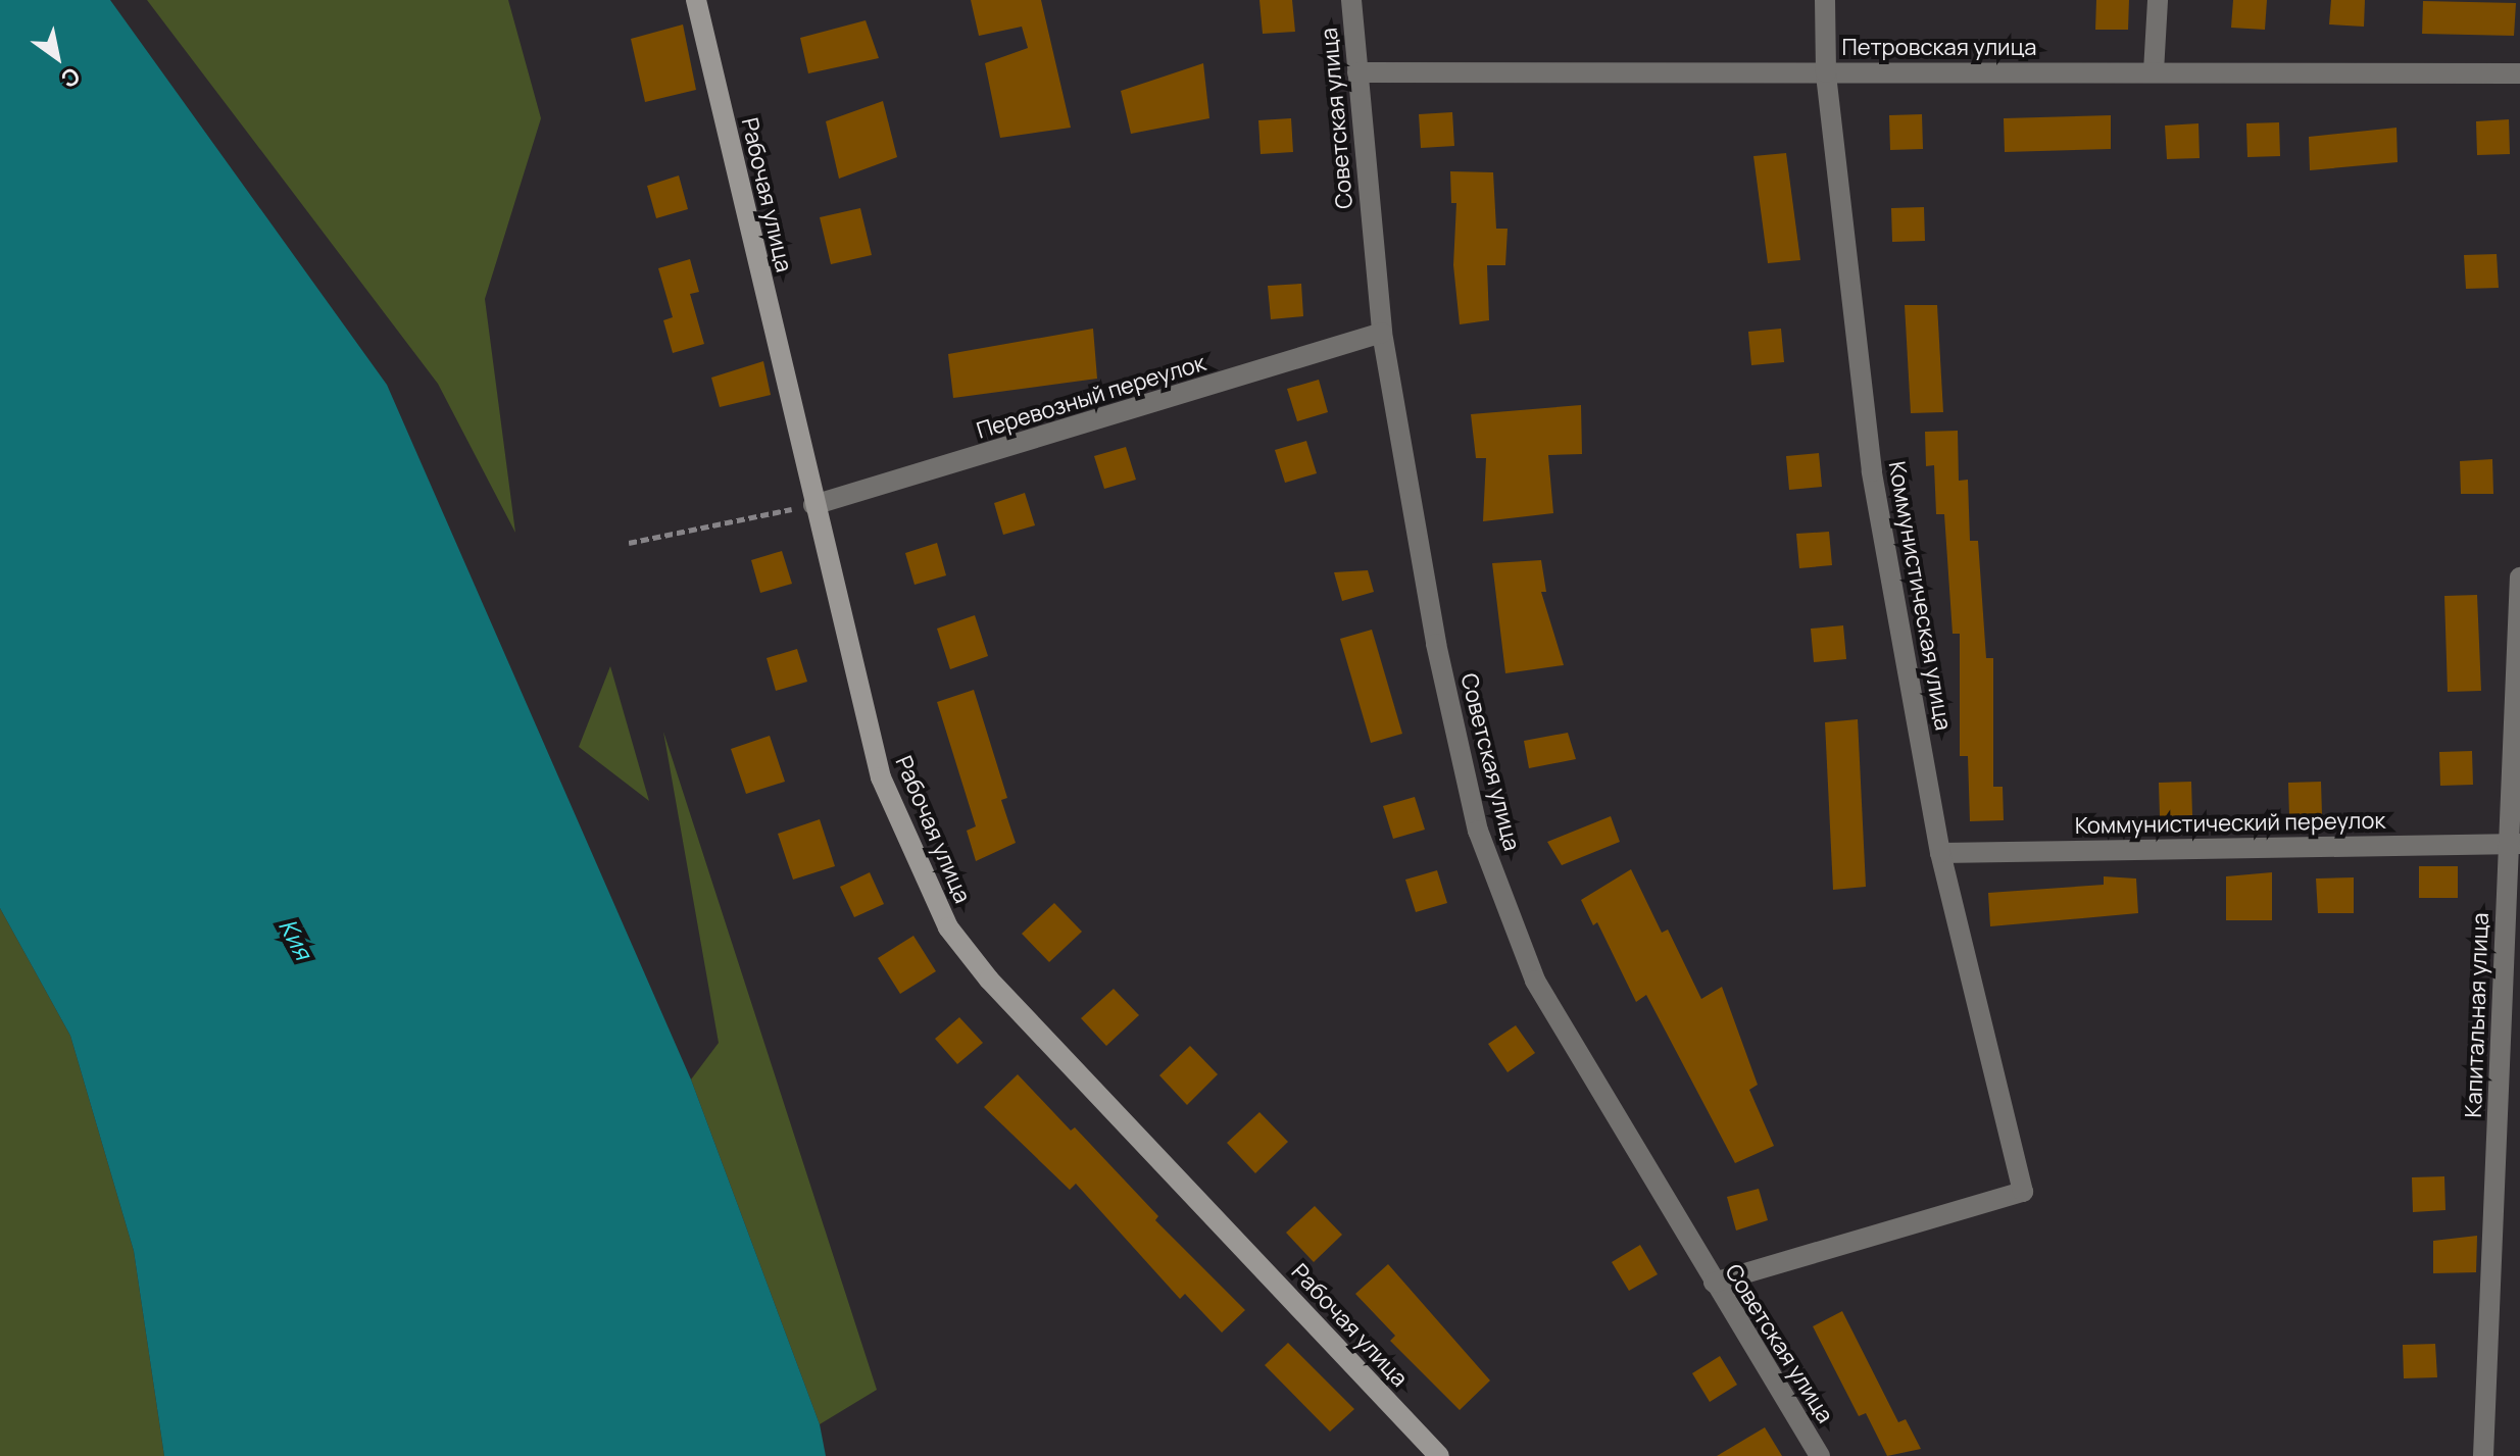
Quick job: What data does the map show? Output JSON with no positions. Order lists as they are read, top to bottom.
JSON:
{
  "streets": {
    "main road": ["Рабочая улица"],
    "street": [
      "Петровская улица",
      "Советская улица",
      "Перевозный переулок",
      "Коммунистическая улица",
      "Коммунистический переулок",
      "Капитальная улица"
    ]
  },
  "crossings": [
    ["Петровская улица", "Советская улица"],
    ["Петровская улица", "Коммунистическая улица"],
    ["Советская улица", "Перевозный переулок"],
    ["Советская улица", "Коммунистическая улица"],
    ["Рабочая улица", "Перевозный переулок"],
    ["Коммунистическая улица", "Коммунистический переулок"],
    ["Коммунистический переулок", "Капитальная улица"]
  ],
  "water": ["Кия"],
  "north": "bottom right"
}
